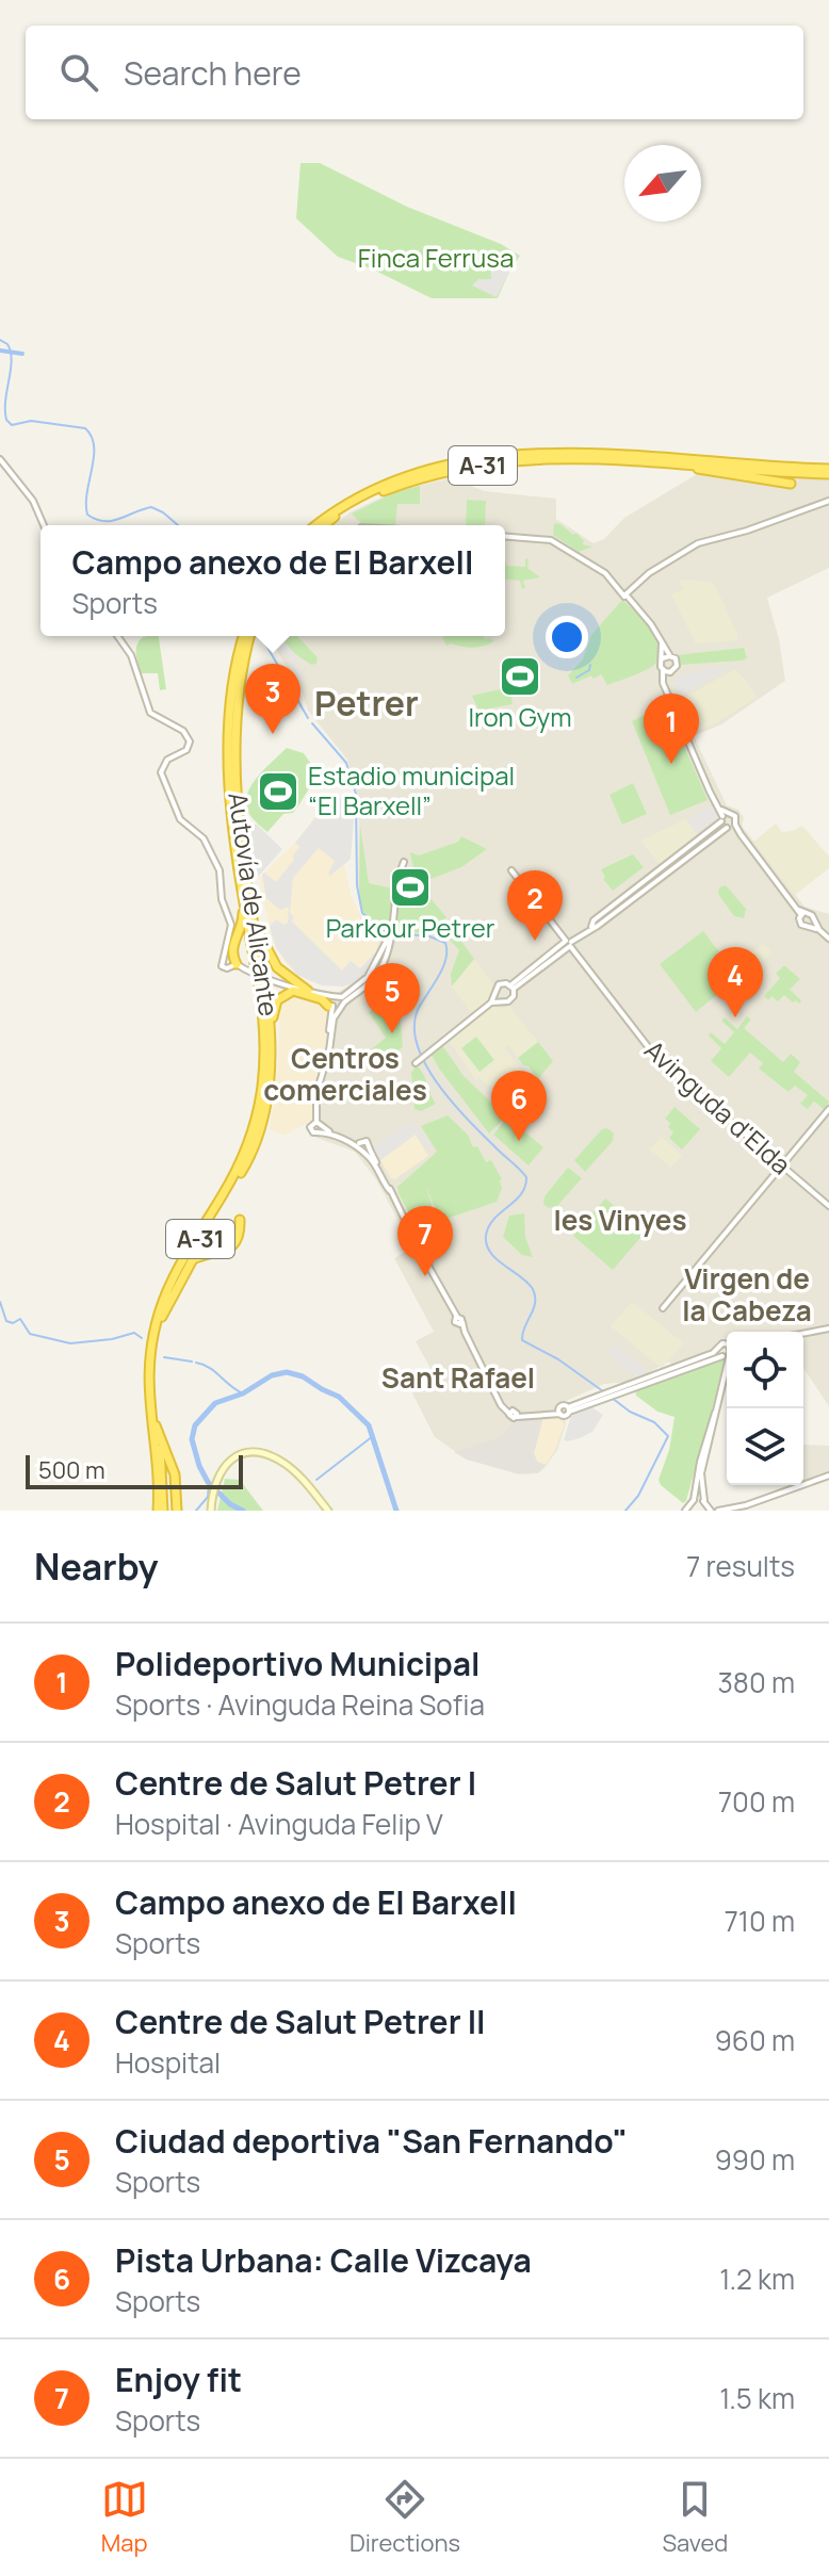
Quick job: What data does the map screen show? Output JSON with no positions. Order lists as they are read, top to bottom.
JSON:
{
  "streets": {
    "highway": ["A-31", "Autovía de Alicante"],
    "street": ["Avinguda d'Elda"]
  },
  "districts": [
    "Petrer",
    "Centros comerciales",
    "les Vinyes",
    "Virgen de la Cabeza",
    "Sant Rafael"
  ],
  "parks": ["Finca Ferrusa"],
  "places": {
    "sports": ["Iron Gym", "Estadio municipal “El Barxell”", "Parkour Petrer"]
  },
  "scale_bar": "500 m",
  "north": "bottom left",
  "page": {
    "search": "Search here",
    "popup": ["Campo anexo de El Barxell", "Sports"],
    "pins": [
      "3",
      "1",
      "2",
      "4",
      "5",
      "6",
      "7"
    ],
    "scale": "500 m",
    "heading": ["Nearby", "7 results"],
    "list": [
      {
        "mark": "1",
        "name": "Polideportivo Municipal",
        "note": "Sports · Avinguda Reina Sofia",
        "value": "380 m"
      },
      {
        "mark": "2",
        "name": "Centre de Salut Petrer I",
        "note": "Hospital · Avinguda Felip V",
        "value": "700 m"
      },
      {
        "mark": "3",
        "name": "Campo anexo de El Barxell",
        "note": "Sports",
        "value": "710 m"
      },
      {
        "mark": "4",
        "name": "Centre de Salut Petrer II",
        "note": "Hospital",
        "value": "960 m"
      },
      {
        "mark": "5",
        "name": "Ciudad deportiva \"San Fernando\"",
        "note": "Sports",
        "value": "990 m"
      },
      {
        "mark": "6",
        "name": "Pista Urbana: Calle Vizcaya",
        "note": "Sports",
        "value": "1.2 km"
      },
      {
        "mark": "7",
        "name": "Enjoy fit",
        "note": "Sports",
        "value": "1.5 km"
      }
    ],
    "nav": ["Map", "Directions", "Saved"]
  }
}
